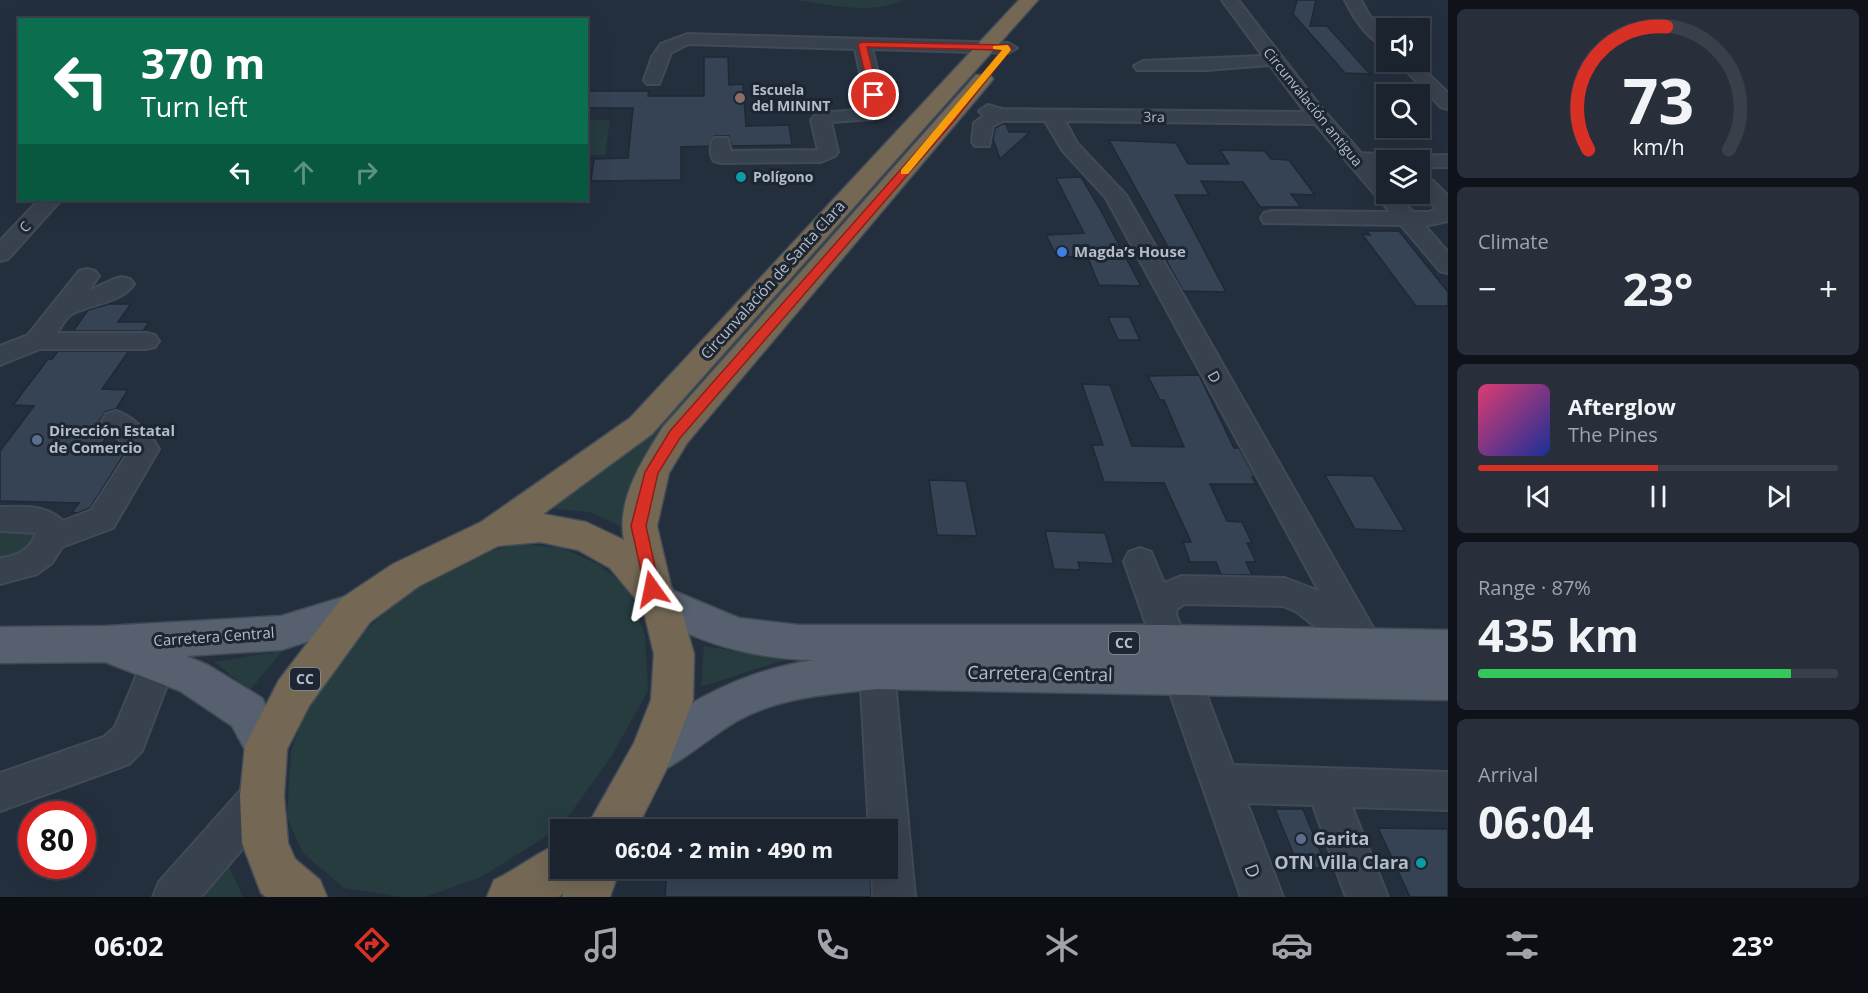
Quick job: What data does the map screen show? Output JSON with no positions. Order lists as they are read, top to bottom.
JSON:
{
  "streets": {
    "highway": ["Circunvalación de Santa Clara", "CC"],
    "main road": ["Carretera Central"],
    "street": [
      "Circunvalación antigua",
      "3ra",
      "C",
      "D"
    ]
  },
  "crossings": [
    ["Circunvalación antigua", "3ra"],
    ["3ra", "D"],
    ["Circunvalación de Santa Clara", "Carretera Central"],
    ["Circunvalación de Santa Clara", "CC"],
    ["D", "Carretera Central"],
    ["Carretera Central", "CC"]
  ],
  "places": [
    "Escuela del MININT",
    "Polígono",
    "Magda’s House",
    "Dirección Estatal de Comercio",
    "Garita",
    "OTN Villa Clara"
  ],
  "page": {
    "turn": ["370 m", "Turn left"],
    "tile": [
      "Climate",
      ["Range · 87%", "435 km"],
      ["Arrival", "06:04"]
    ],
    "heat": ["−", "23°", "+"],
    "song": ["Afterglow", "The Pines"],
    "limit": "80",
    "trip": "06:04 · 2 min · 490 m",
    "tabs": ["06:02", "23°"],
    "gauge": ["73", "km/h"]
  }
}
